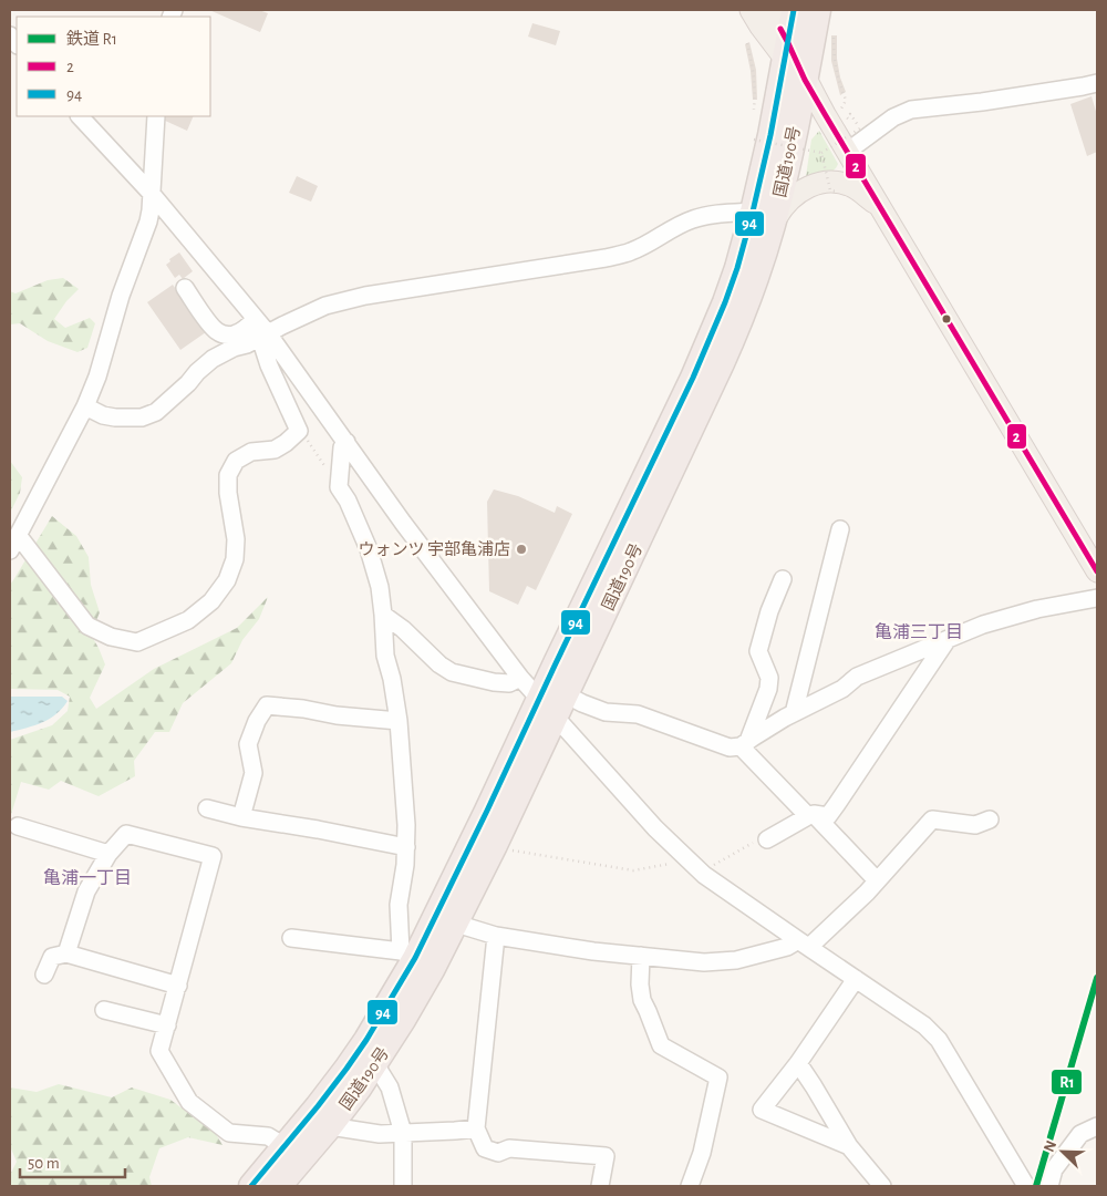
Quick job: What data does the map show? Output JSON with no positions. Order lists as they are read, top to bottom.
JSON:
{
  "streets": {
    "highway": ["国道190号"]
  },
  "districts": ["亀浦三丁目", "亀浦一丁目"],
  "places": ["ウォンツ 宇部亀浦店"],
  "lines": ["transit line 94", "transit line 2", "rail line R1"],
  "legend": ["鉄道 R1", "2", "94"],
  "scale_bar": "50 m",
  "north": "top left"
}
